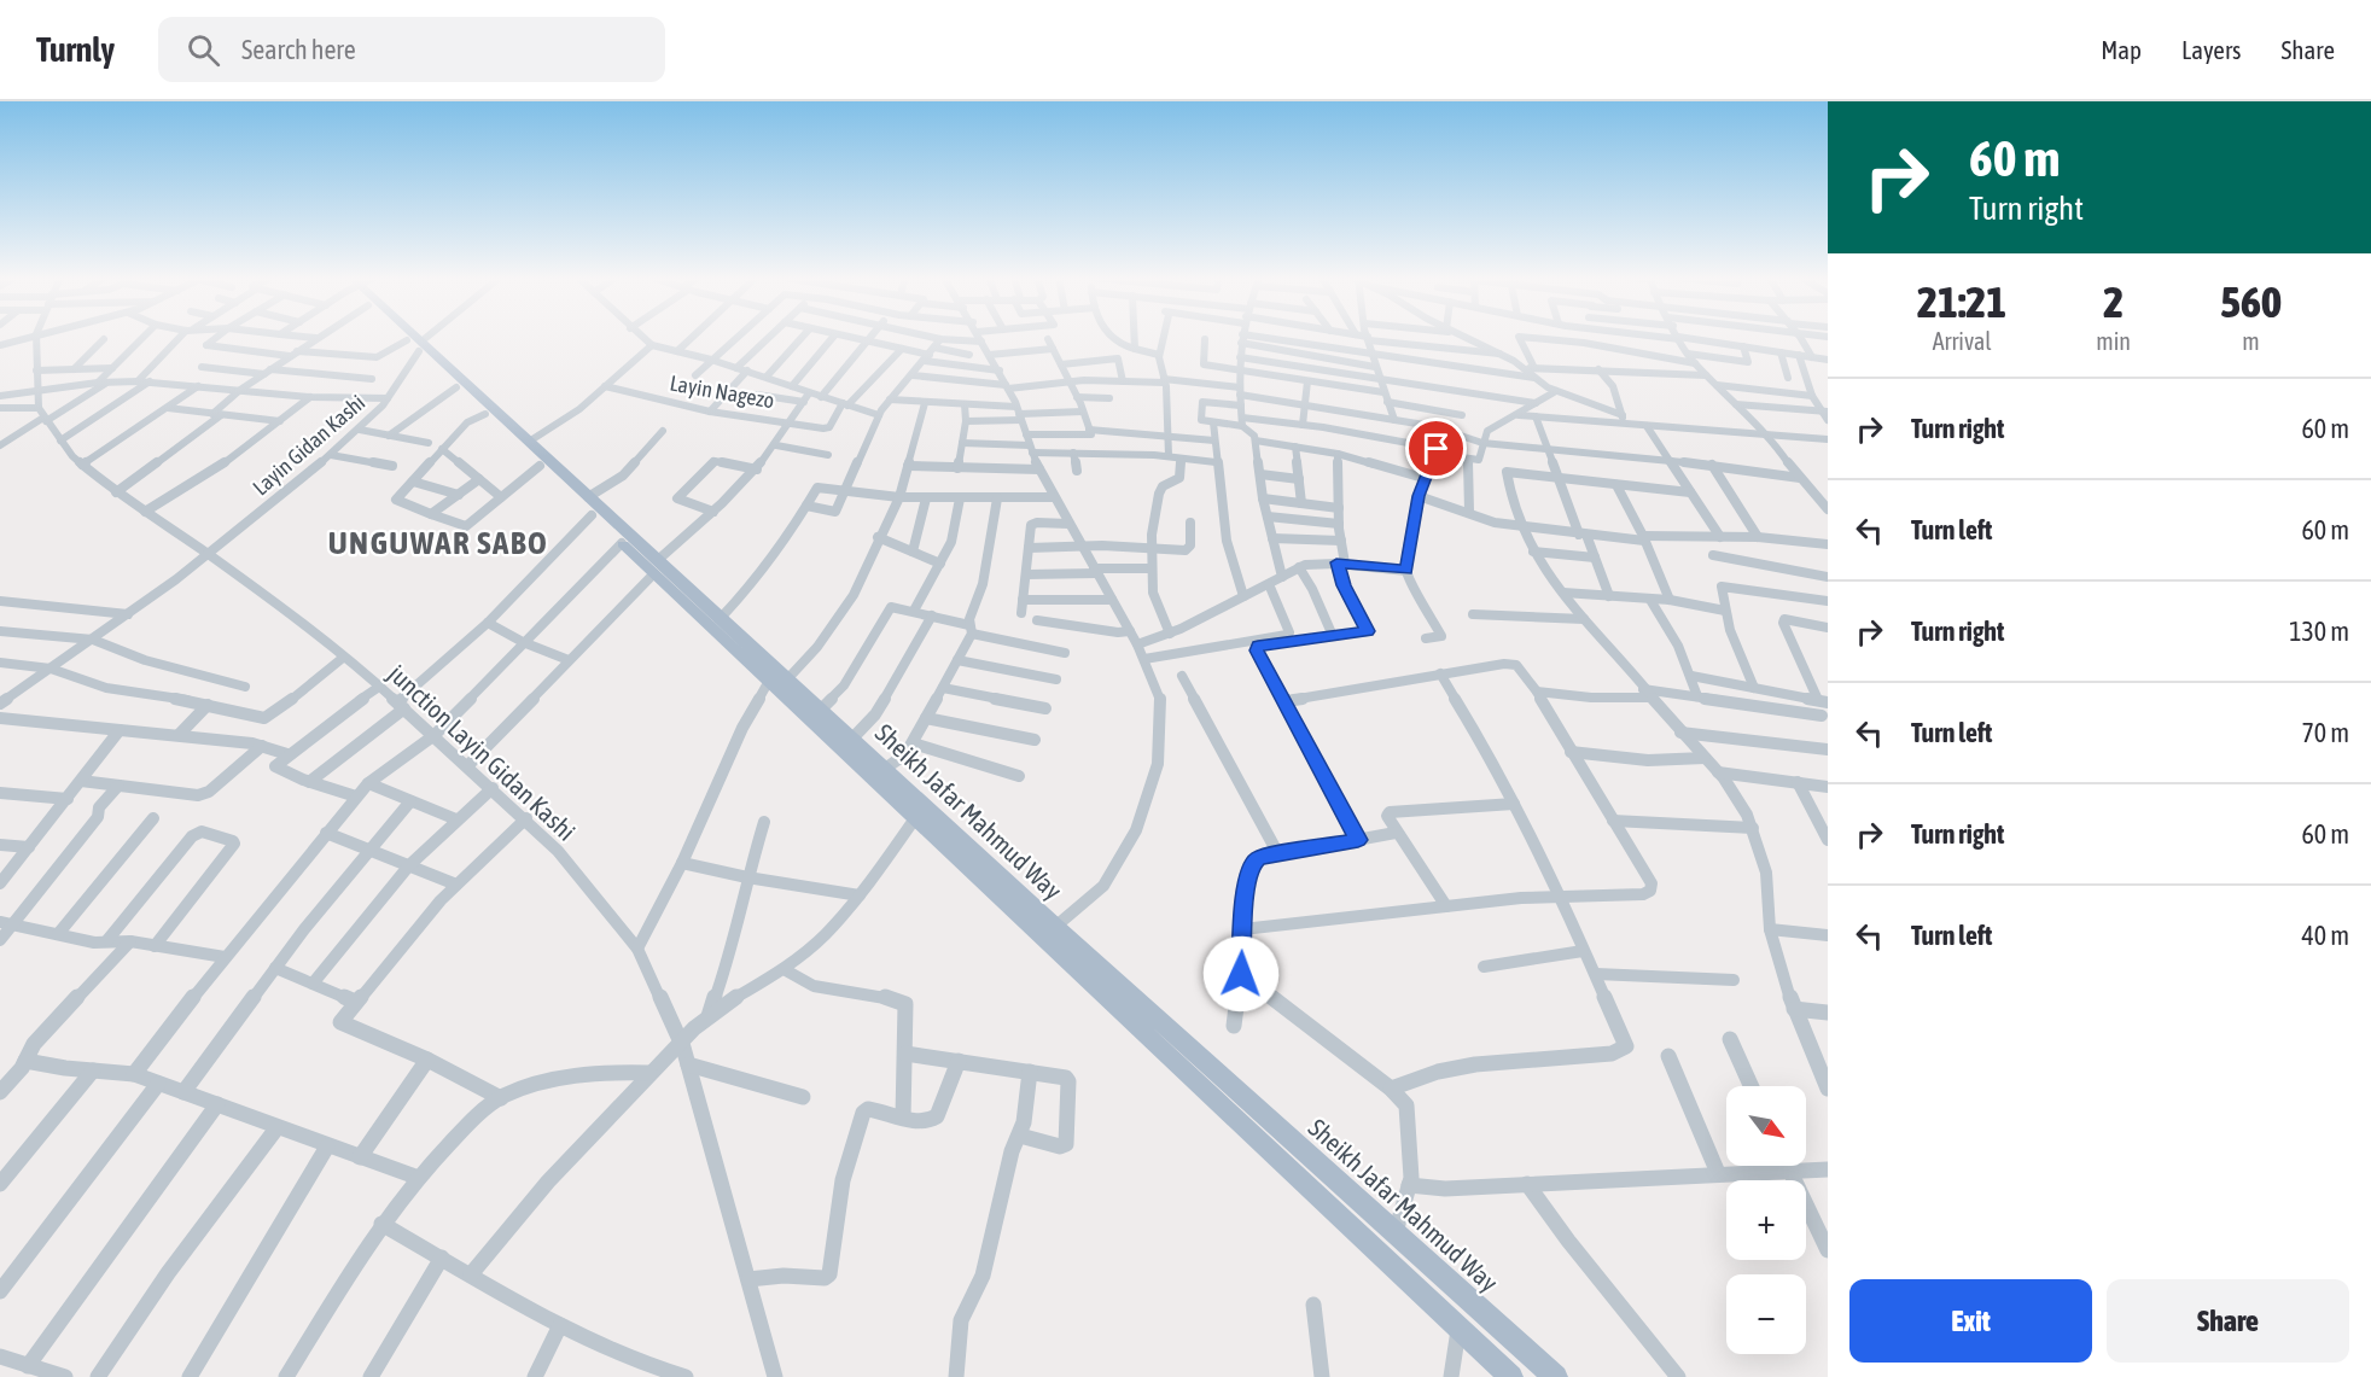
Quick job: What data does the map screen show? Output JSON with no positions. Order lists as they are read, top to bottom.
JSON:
{
  "streets": {
    "main road": ["Sheikh Jafar Mahmud Way"],
    "street": ["Layin Nagezo", "Layin Gidan Kashi", "junction Layin Gidan Kashi"]
  },
  "crossings": [
    ["Layin Gidan Kashi", "junction Layin Gidan Kashi"],
    ["Layin Gidan Kashi", "Sheikh Jafar Mahmud Way"]
  ],
  "districts": ["UNGUWAR SABO"],
  "north": "bottom right",
  "page": {
    "header": "Turnly",
    "search": "Search here",
    "nav": ["Map", "Layers", "Share"],
    "turn": ["60 m", "Turn right"],
    "eta": [
      "21:21",
      "Arrival",
      "2",
      "min",
      "560",
      "m"
    ],
    "list": [
      {
        "name": "Turn right",
        "value": "60 m"
      },
      {
        "name": "Turn left",
        "value": "60 m"
      },
      {
        "name": "Turn right",
        "value": "130 m"
      },
      {
        "name": "Turn left",
        "value": "70 m"
      },
      {
        "name": "Turn right",
        "value": "60 m"
      },
      {
        "name": "Turn left",
        "value": "40 m"
      }
    ],
    "map_buttons": ["+", "−"],
    "buttons": ["Exit", "Share"]
  }
}
